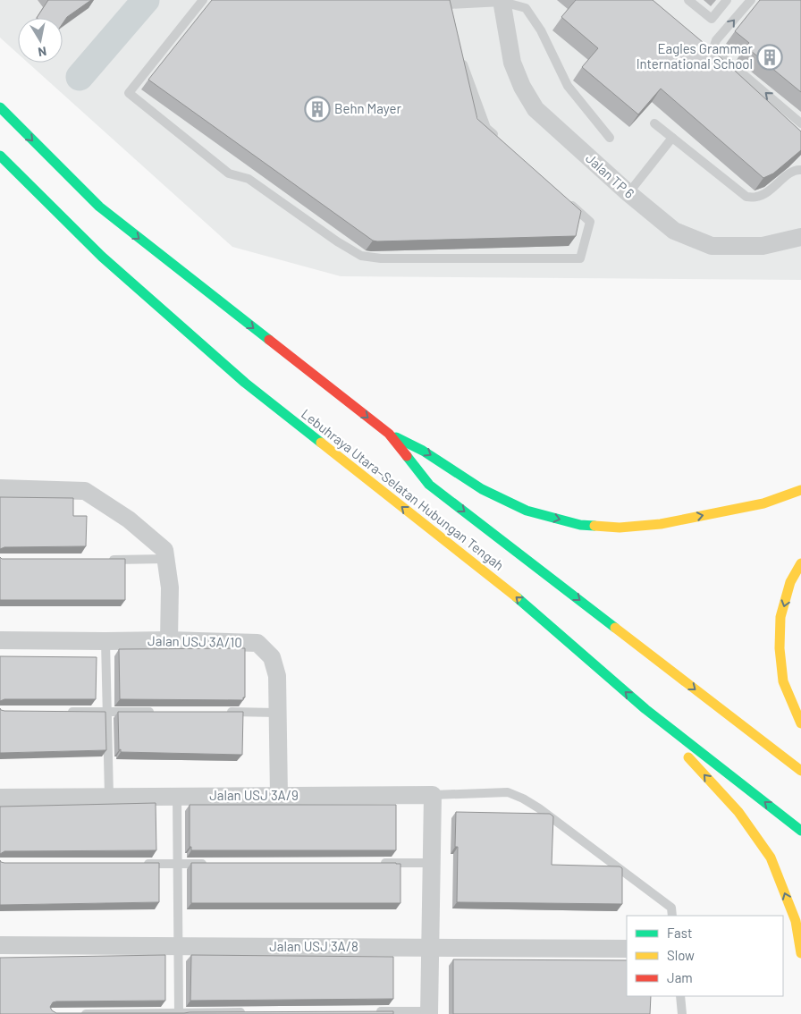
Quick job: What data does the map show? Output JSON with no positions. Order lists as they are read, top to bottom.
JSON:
{
  "streets": {
    "highway": ["Lebuhraya Utara–Selatan Hubungan Tengah"],
    "street": [
      "Jalan TP 6",
      "Jalan USJ 3A/10",
      "Jalan USJ 3A/9",
      "Jalan USJ 3A/8"
    ]
  },
  "crossings": [
    ["Jalan USJ 3A/10", "Jalan USJ 3A/9"]
  ],
  "places": {
    "building": ["Eagles Grammar International School", "Behn Mayer"]
  },
  "legend": ["Fast", "Slow", "Jam"],
  "north": "bottom"
}
